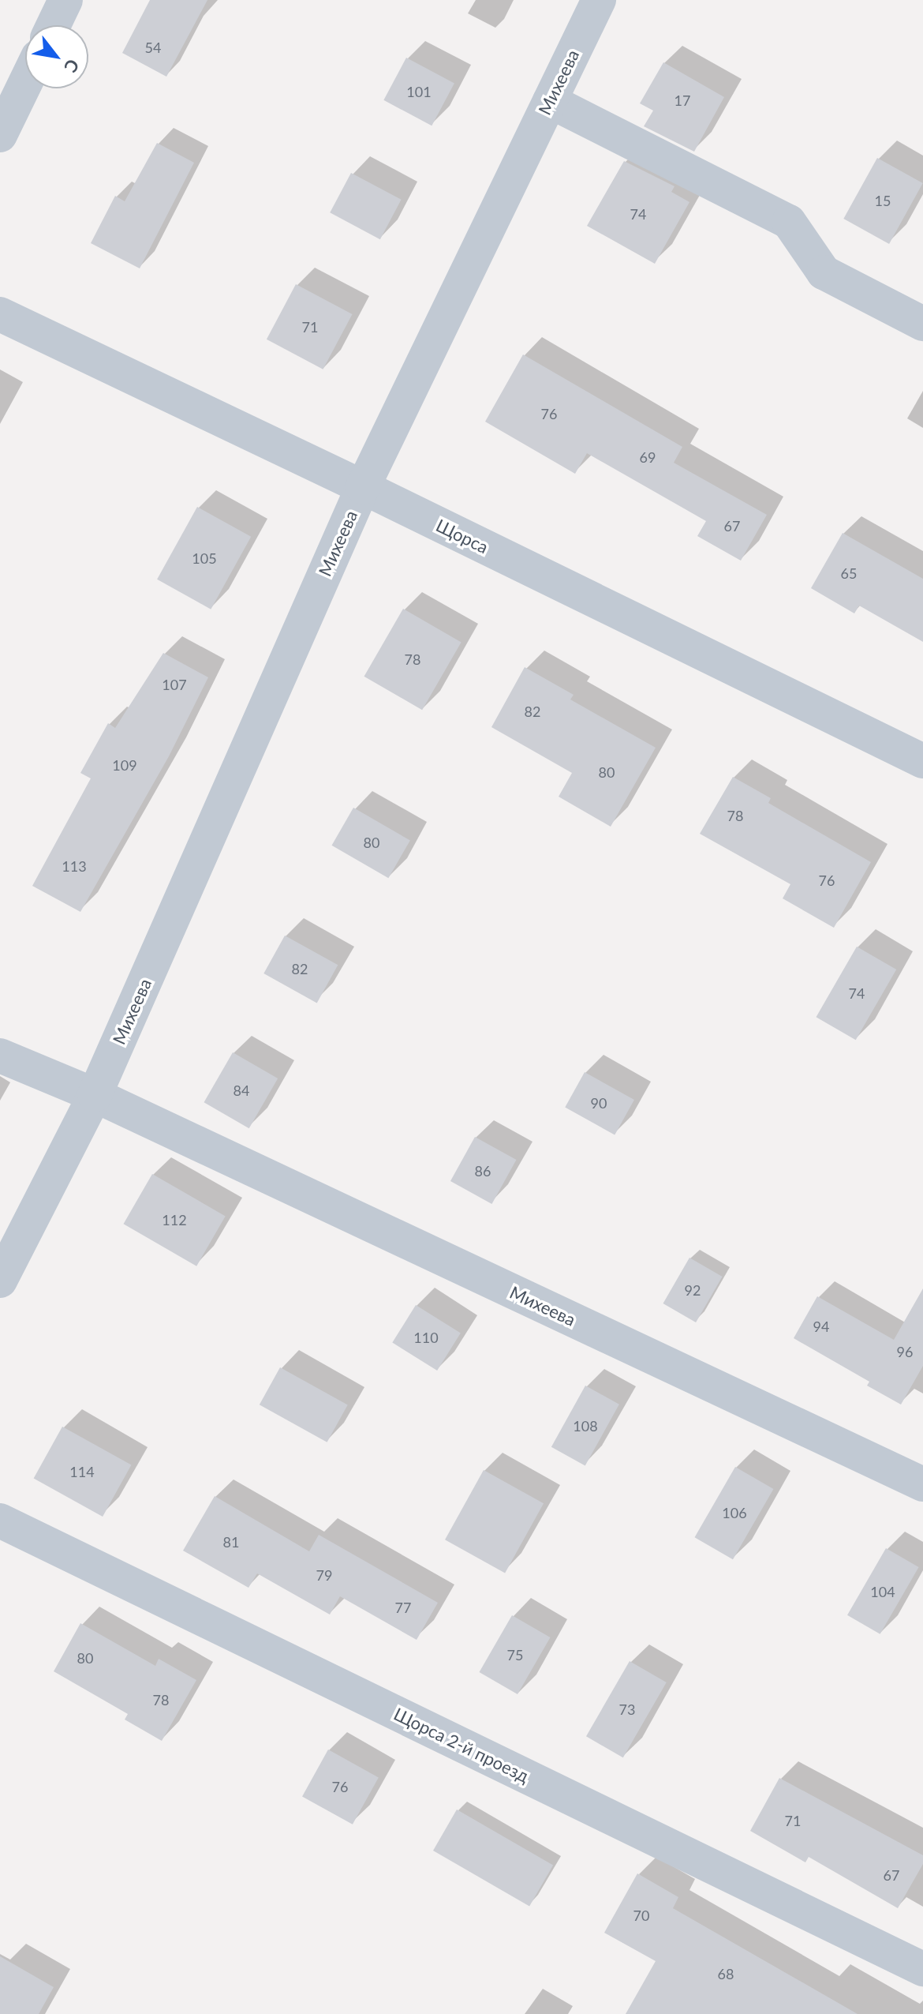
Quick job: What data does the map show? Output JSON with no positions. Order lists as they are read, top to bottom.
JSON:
{
  "streets": {
    "street": ["Михеева", "Щорса", "Щорса 2-й проезд"]
  },
  "crossings": [
    ["Михеева", "Щорса"]
  ],
  "house_numbers": [
    "54",
    "101",
    "17",
    "15",
    "74",
    "71",
    "76",
    "69",
    "67",
    "105",
    "65",
    "78",
    "107",
    "82",
    "109",
    "80",
    "78",
    "80",
    "113",
    "76",
    "82",
    "74",
    "84",
    "90",
    "86",
    "112",
    "92",
    "94",
    "110",
    "96",
    "108",
    "114",
    "106",
    "81",
    "79",
    "104",
    "77",
    "75",
    "80",
    "78",
    "73",
    "76",
    "71",
    "67",
    "70",
    "68"
  ],
  "north": "bottom right"
}
